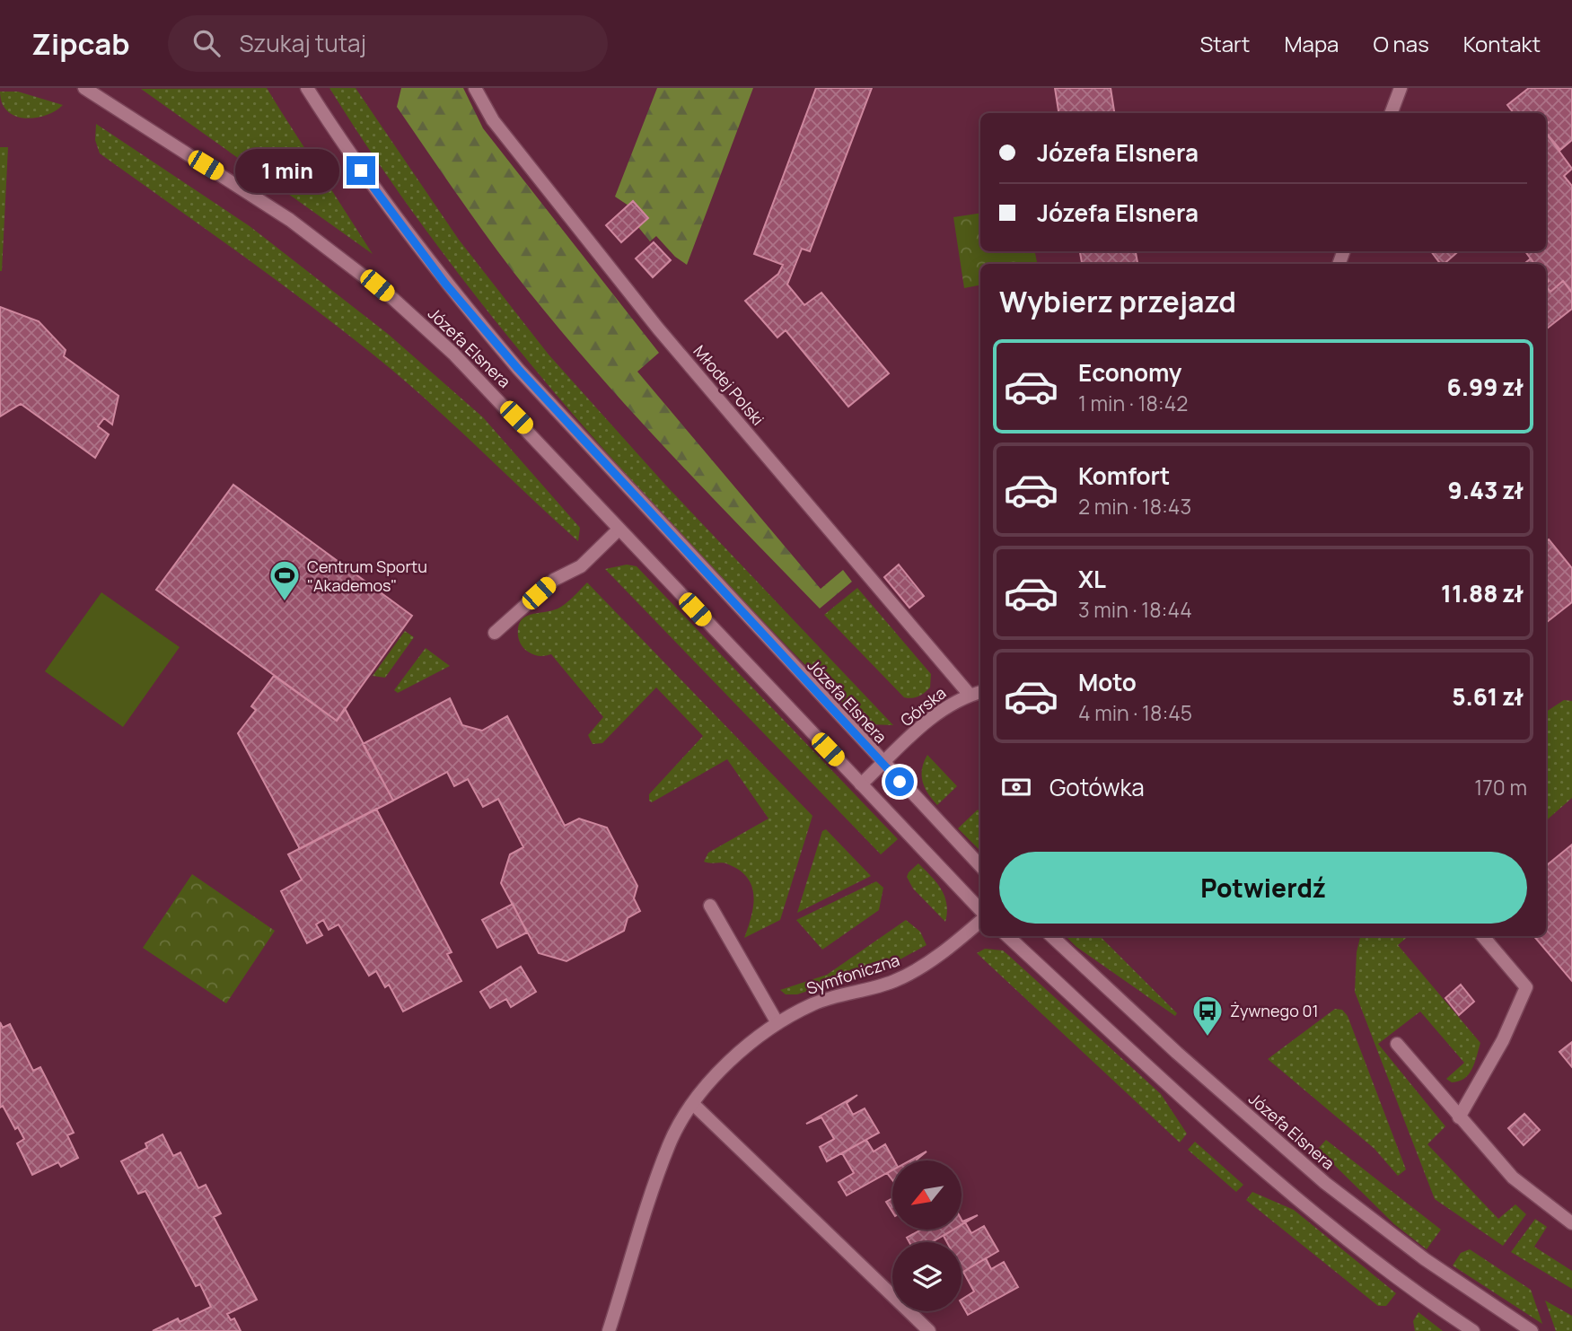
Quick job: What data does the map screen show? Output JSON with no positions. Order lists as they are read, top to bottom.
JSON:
{
  "streets": {
    "street": [
      "Józefa Elsnera",
      "Młodej Polski",
      "Górska",
      "Symfoniczna"
    ]
  },
  "crossings": [
    ["Józefa Elsnera", "Górska"],
    ["Młodej Polski", "Górska"]
  ],
  "places": {
    "sports": ["Centrum Sportu \"Akademos\""],
    "bus stop": ["Żywnego 01"]
  },
  "north": "bottom left",
  "page": {
    "header": "Zipcab",
    "search": "Szukaj tutaj",
    "nav": [
      "Start",
      "Mapa",
      "O nas",
      "Kontakt"
    ],
    "banner": ["Józefa Elsnera", "Józefa Elsnera"],
    "bubble": "1 min",
    "heading": "Wybierz przejazd",
    "list": [
      {
        "name": "Economy",
        "note": "1 min · 18:42",
        "value": "6.99 zł"
      },
      {
        "name": "Komfort",
        "note": "2 min · 18:43",
        "value": "9.43 zł"
      },
      {
        "name": "XL",
        "note": "3 min · 18:44",
        "value": "11.88 zł"
      },
      {
        "name": "Moto",
        "note": "4 min · 18:45",
        "value": "5.61 zł"
      }
    ],
    "pay": ["Gotówka", "170 m"],
    "buttons": "Potwierdź"
  }
}
